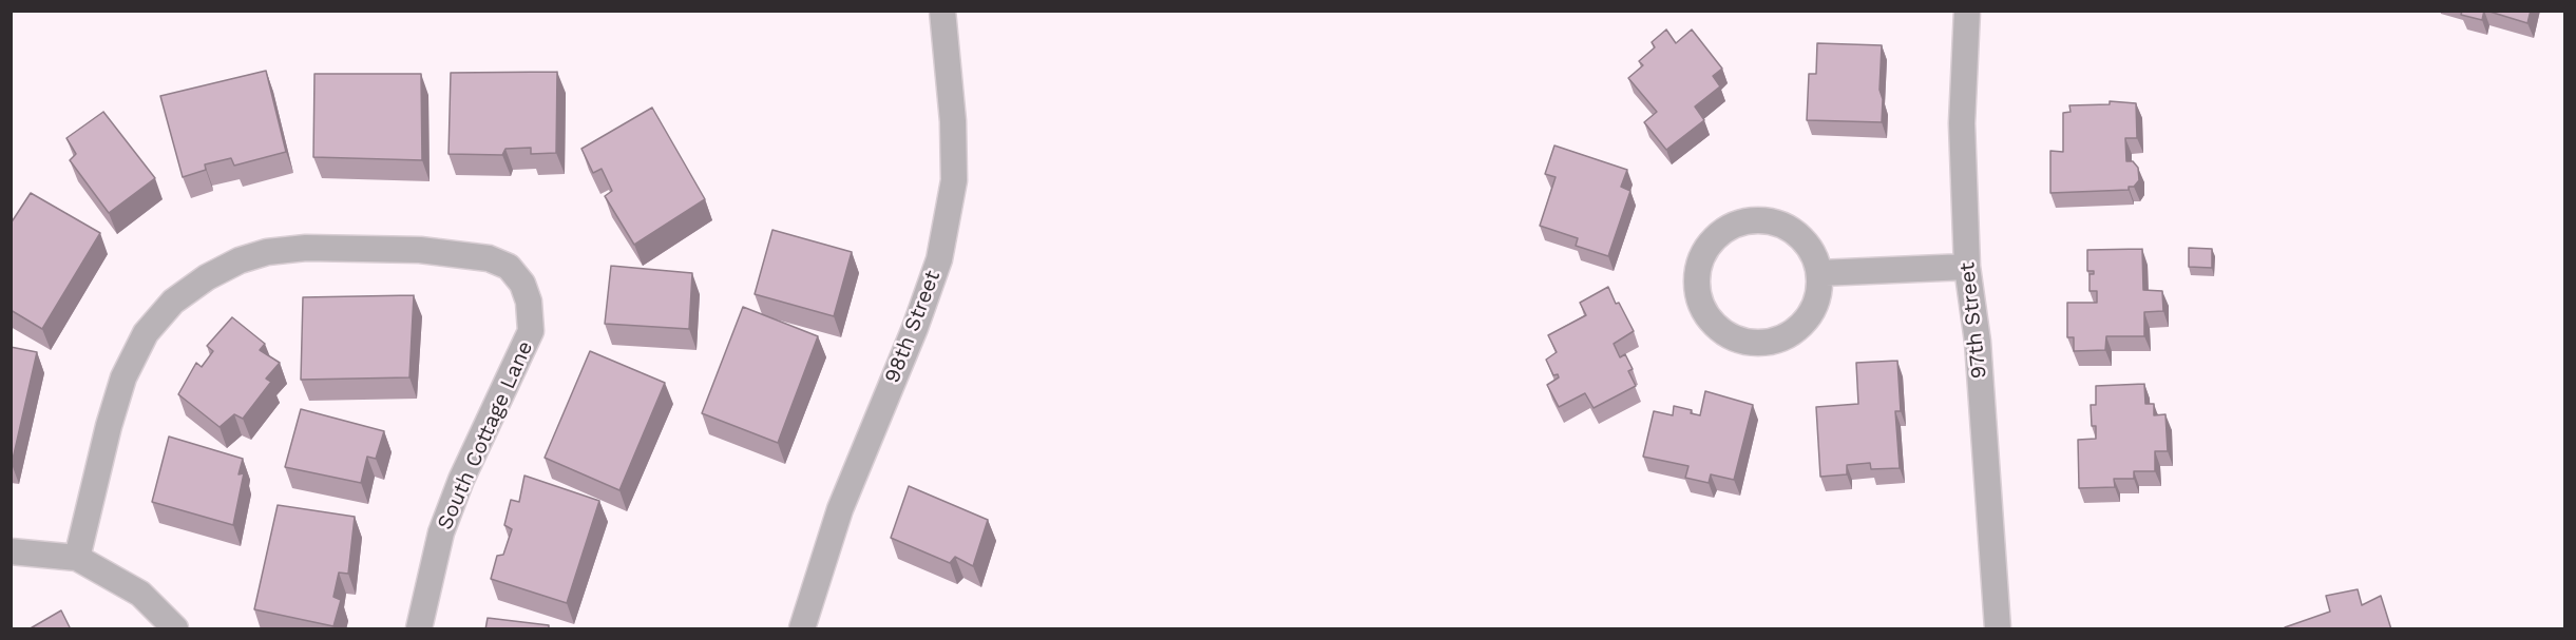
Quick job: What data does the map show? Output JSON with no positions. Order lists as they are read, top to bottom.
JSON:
{
  "streets": {
    "street": ["97th Street", "98th Street", "South Cottage Lane"]
  }
}
